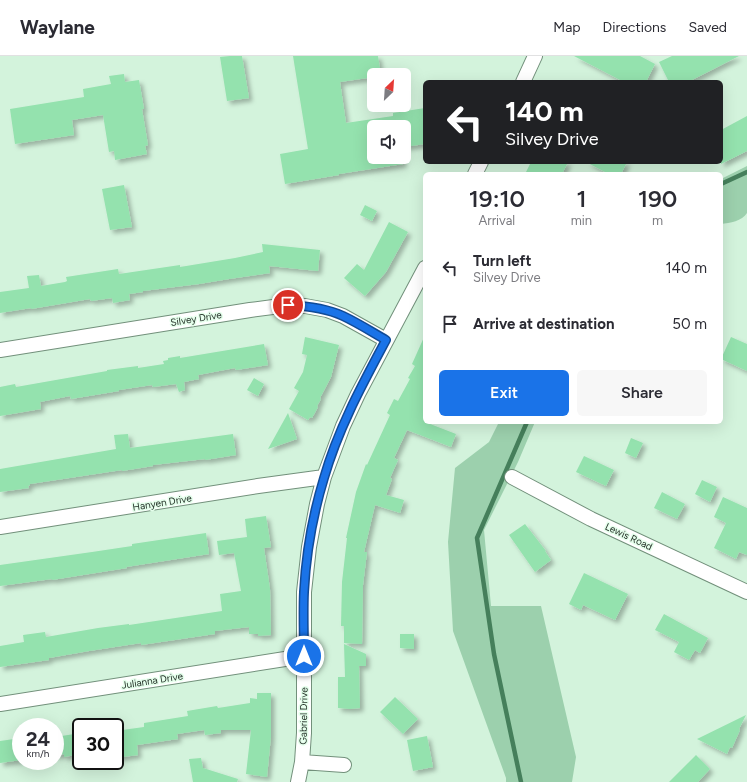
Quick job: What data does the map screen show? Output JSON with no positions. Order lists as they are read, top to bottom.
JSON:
{
  "streets": {
    "street": [
      "Silvey Drive",
      "Hanyen Drive",
      "Lewis Road",
      "Julianna Drive",
      "Gabriel Drive"
    ]
  },
  "crossings": [
    ["Silvey Drive", "Gabriel Drive"],
    ["Hanyen Drive", "Gabriel Drive"],
    ["Julianna Drive", "Gabriel Drive"]
  ],
  "north": "top right",
  "page": {
    "header": "Waylane",
    "nav": ["Map", "Directions", "Saved"],
    "turn": ["140 m", "Silvey Drive"],
    "eta": [
      "19:10",
      "Arrival",
      "1",
      "min",
      "190",
      "m"
    ],
    "list": [
      {
        "name": "Turn left",
        "note": "Silvey Drive",
        "value": "140 m"
      },
      {
        "name": "Arrive at destination",
        "value": "50 m"
      }
    ],
    "buttons": ["Exit", "Share"],
    "speed": "24 km/h",
    "limit": "30"
  }
}
